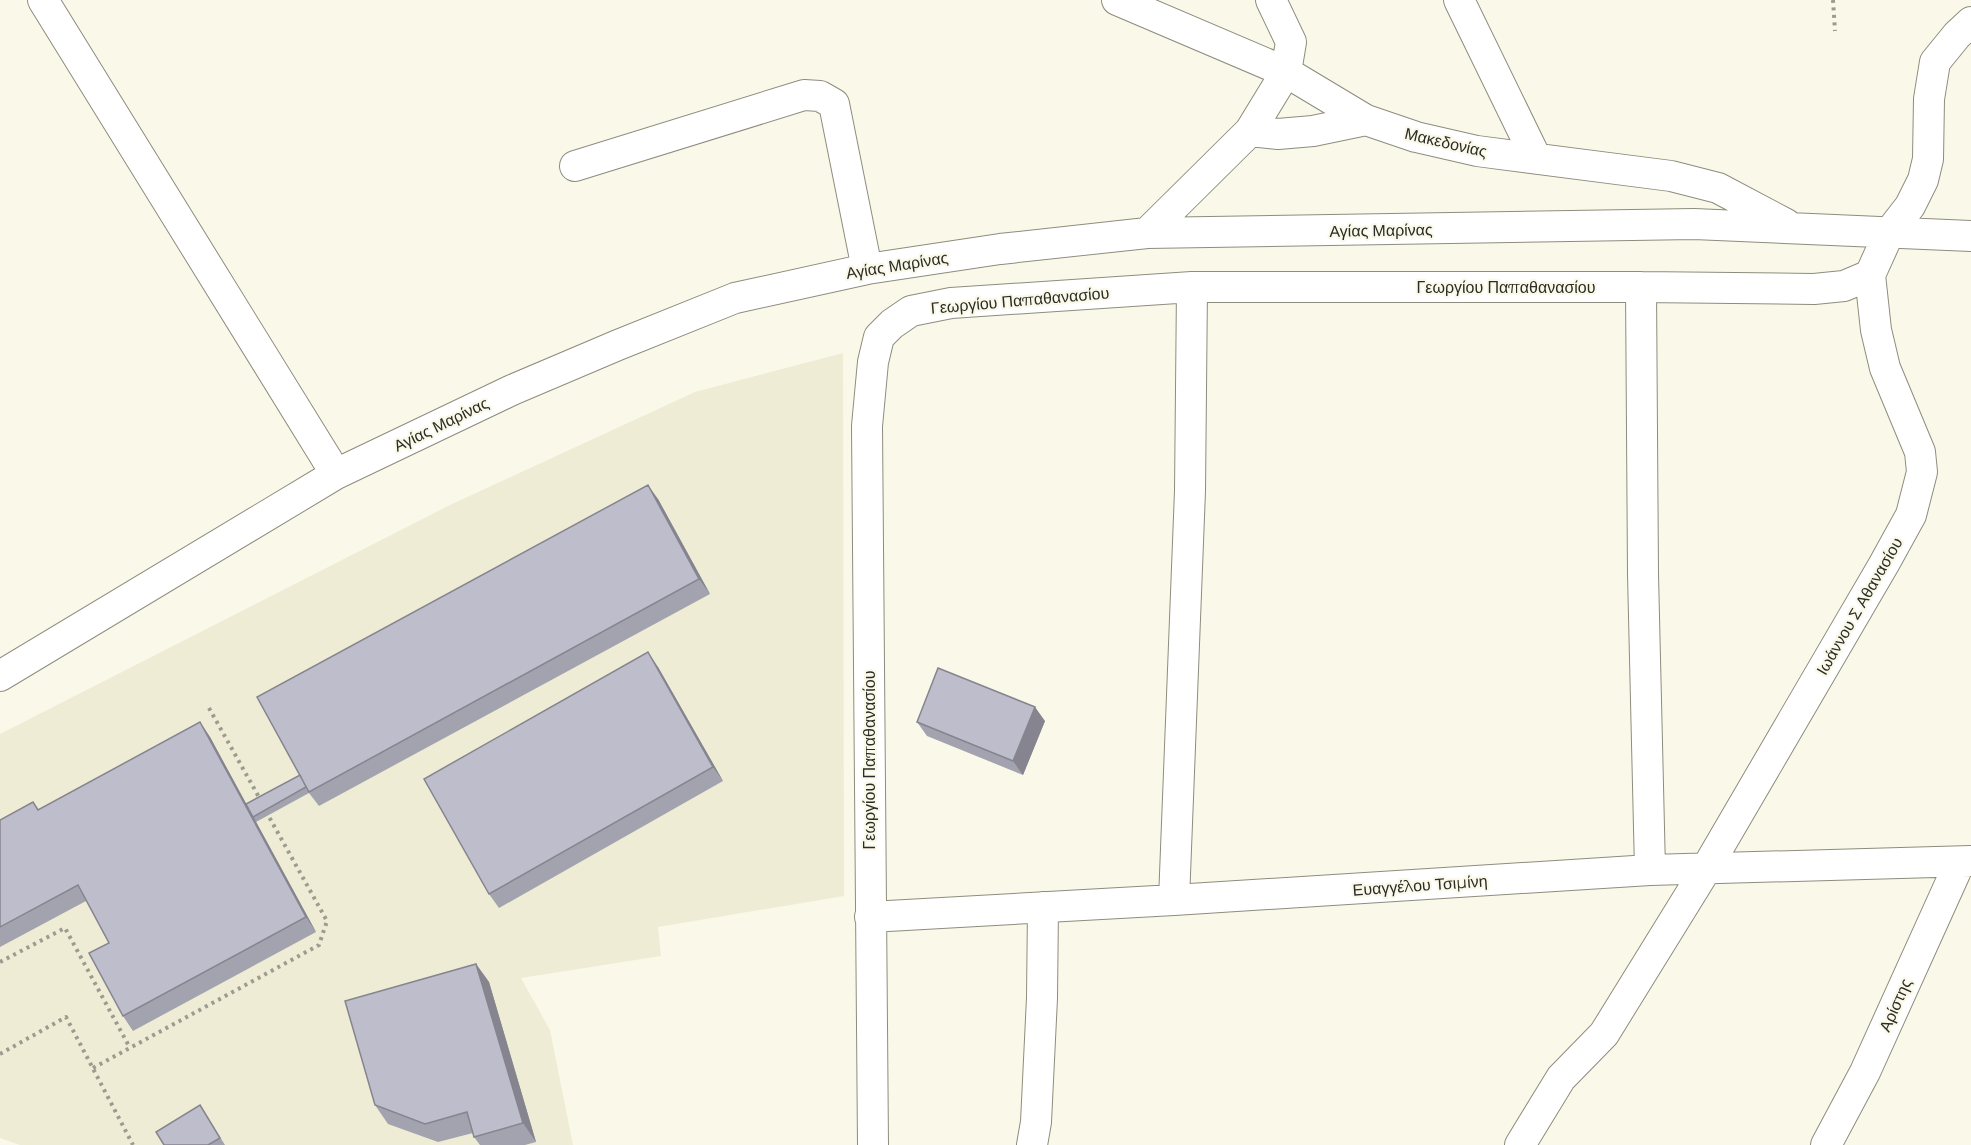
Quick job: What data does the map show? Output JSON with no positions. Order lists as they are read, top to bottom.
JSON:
{
  "streets": {
    "street": [
      "Μακεδονίας",
      "Αγίας Μαρίνας",
      "Γεωργίου Παπαθανασίου",
      "Ιωάννου Σ Αθανασίου",
      "Ευαγγέλου Τσιμίνη",
      "Αρίστης"
    ]
  },
  "crossings": [
    ["Μακεδονίας", "Αγίας Μαρίνας"],
    ["Γεωργίου Παπαθανασίου", "Ιωάννου Σ Αθανασίου"],
    ["Γεωργίου Παπαθανασίου", "Ευαγγέλου Τσιμίνη"],
    ["Ιωάννου Σ Αθανασίου", "Ευαγγέλου Τσιμίνη"],
    ["Ευαγγέλου Τσιμίνη", "Αρίστης"]
  ]
}
